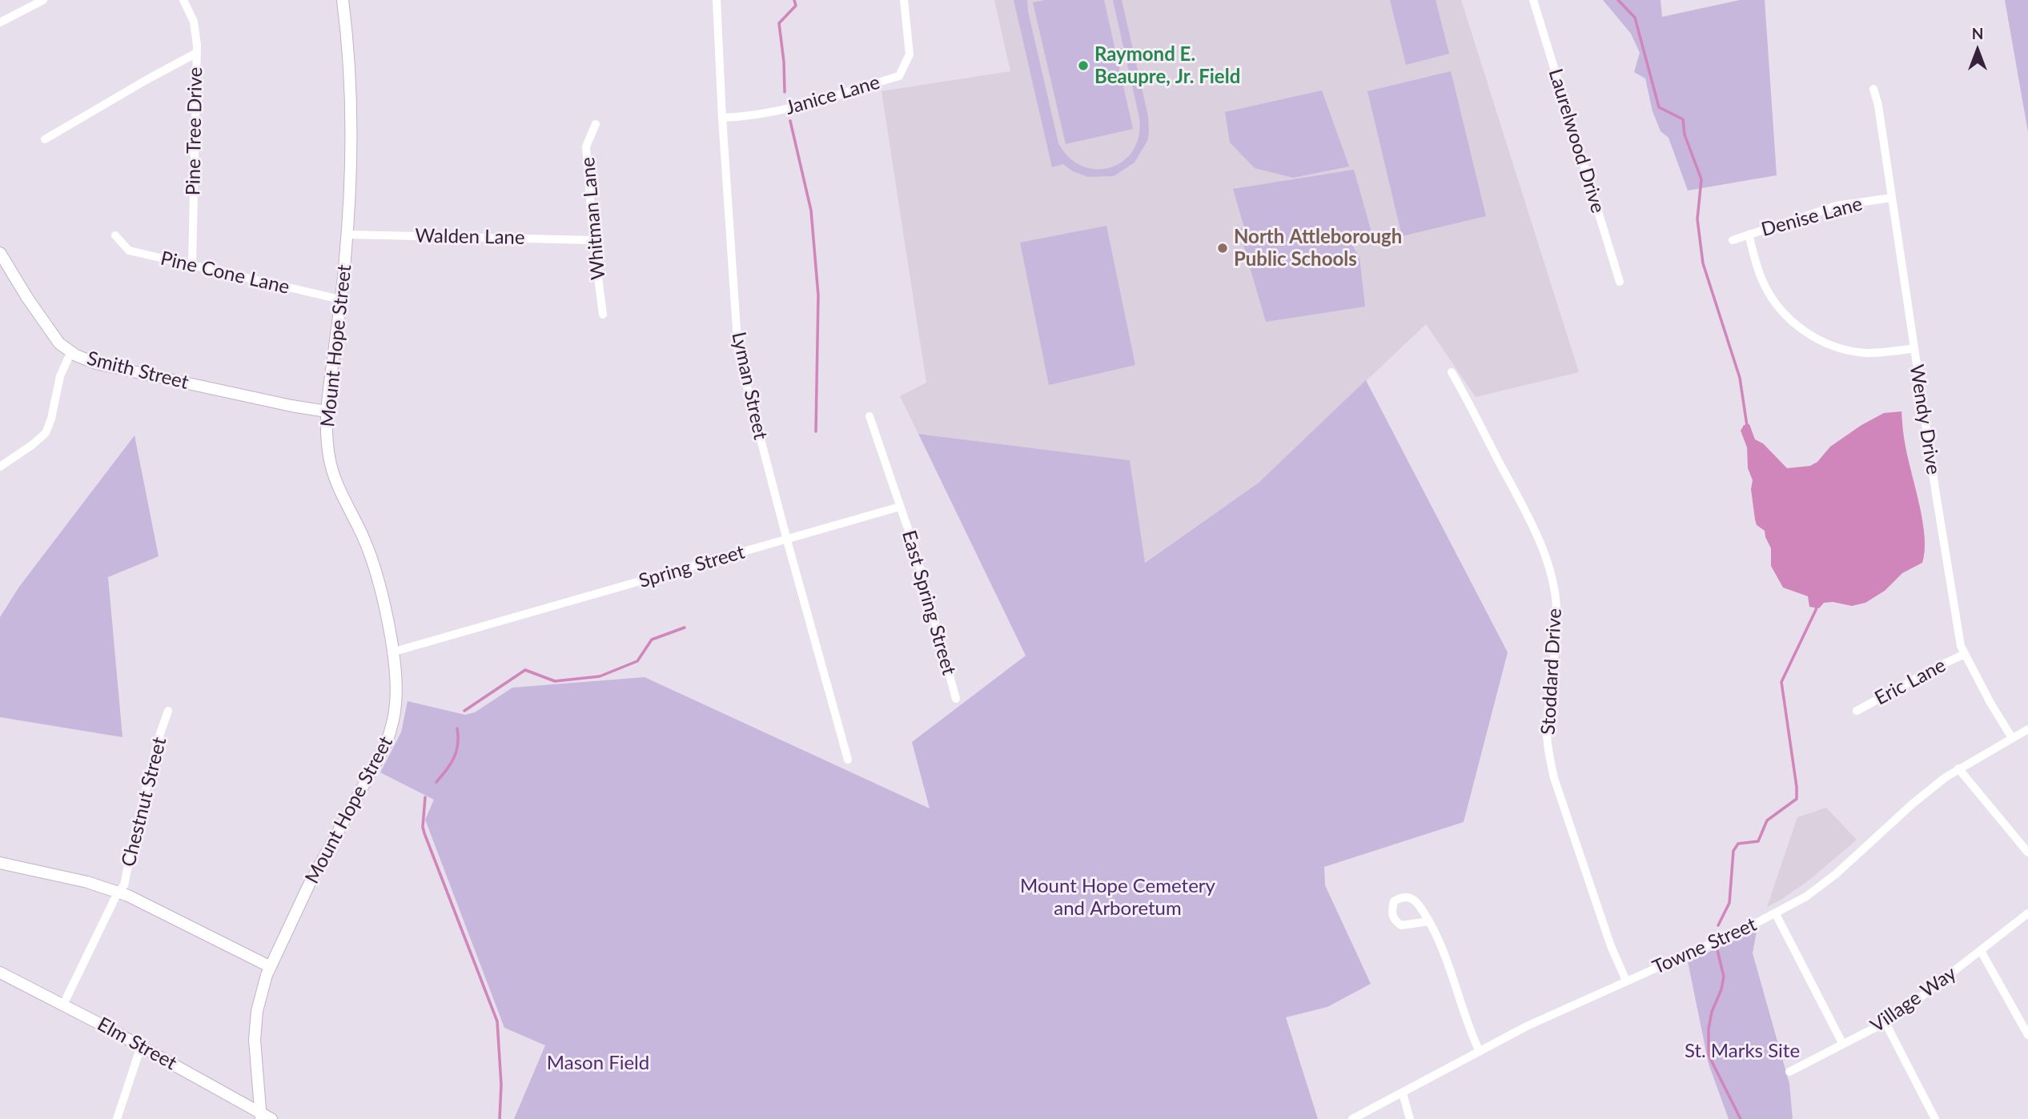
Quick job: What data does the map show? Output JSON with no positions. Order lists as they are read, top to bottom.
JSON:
{
  "streets": {
    "street": [
      "Janice Lane",
      "Pine Tree Drive",
      "Laurelwood Drive",
      "Denise Lane",
      "Whitman Lane",
      "Walden Lane",
      "Pine Cone Lane",
      "Mount Hope Street",
      "Smith Street",
      "Lyman Street",
      "Wendy Drive",
      "Spring Street",
      "East Spring Street",
      "Stoddard Drive",
      "Eric Lane",
      "Chestnut Street",
      "Towne Street",
      "Village Way",
      "Elm Street"
    ]
  },
  "crossings": [
    ["Janice Lane", "Lyman Street"],
    ["Pine Tree Drive", "Pine Cone Lane"],
    ["Denise Lane", "Wendy Drive"],
    ["Whitman Lane", "Walden Lane"],
    ["Walden Lane", "Mount Hope Street"],
    ["Pine Cone Lane", "Mount Hope Street"],
    ["Mount Hope Street", "Smith Street"],
    ["Mount Hope Street", "Spring Street"],
    ["Mount Hope Street", "Chestnut Street"],
    ["Mount Hope Street", "Elm Street"],
    ["Lyman Street", "Spring Street"],
    ["Wendy Drive", "Eric Lane"],
    ["Wendy Drive", "Towne Street"],
    ["Spring Street", "East Spring Street"],
    ["Stoddard Drive", "Towne Street"]
  ],
  "parks": ["Mount Hope Cemetery and Arboretum", "St. Marks Site", "Mason Field"],
  "places": ["Raymond E. Beaupre, Jr. Field", "North Attleborough Public Schools"],
  "north": "top"
}
